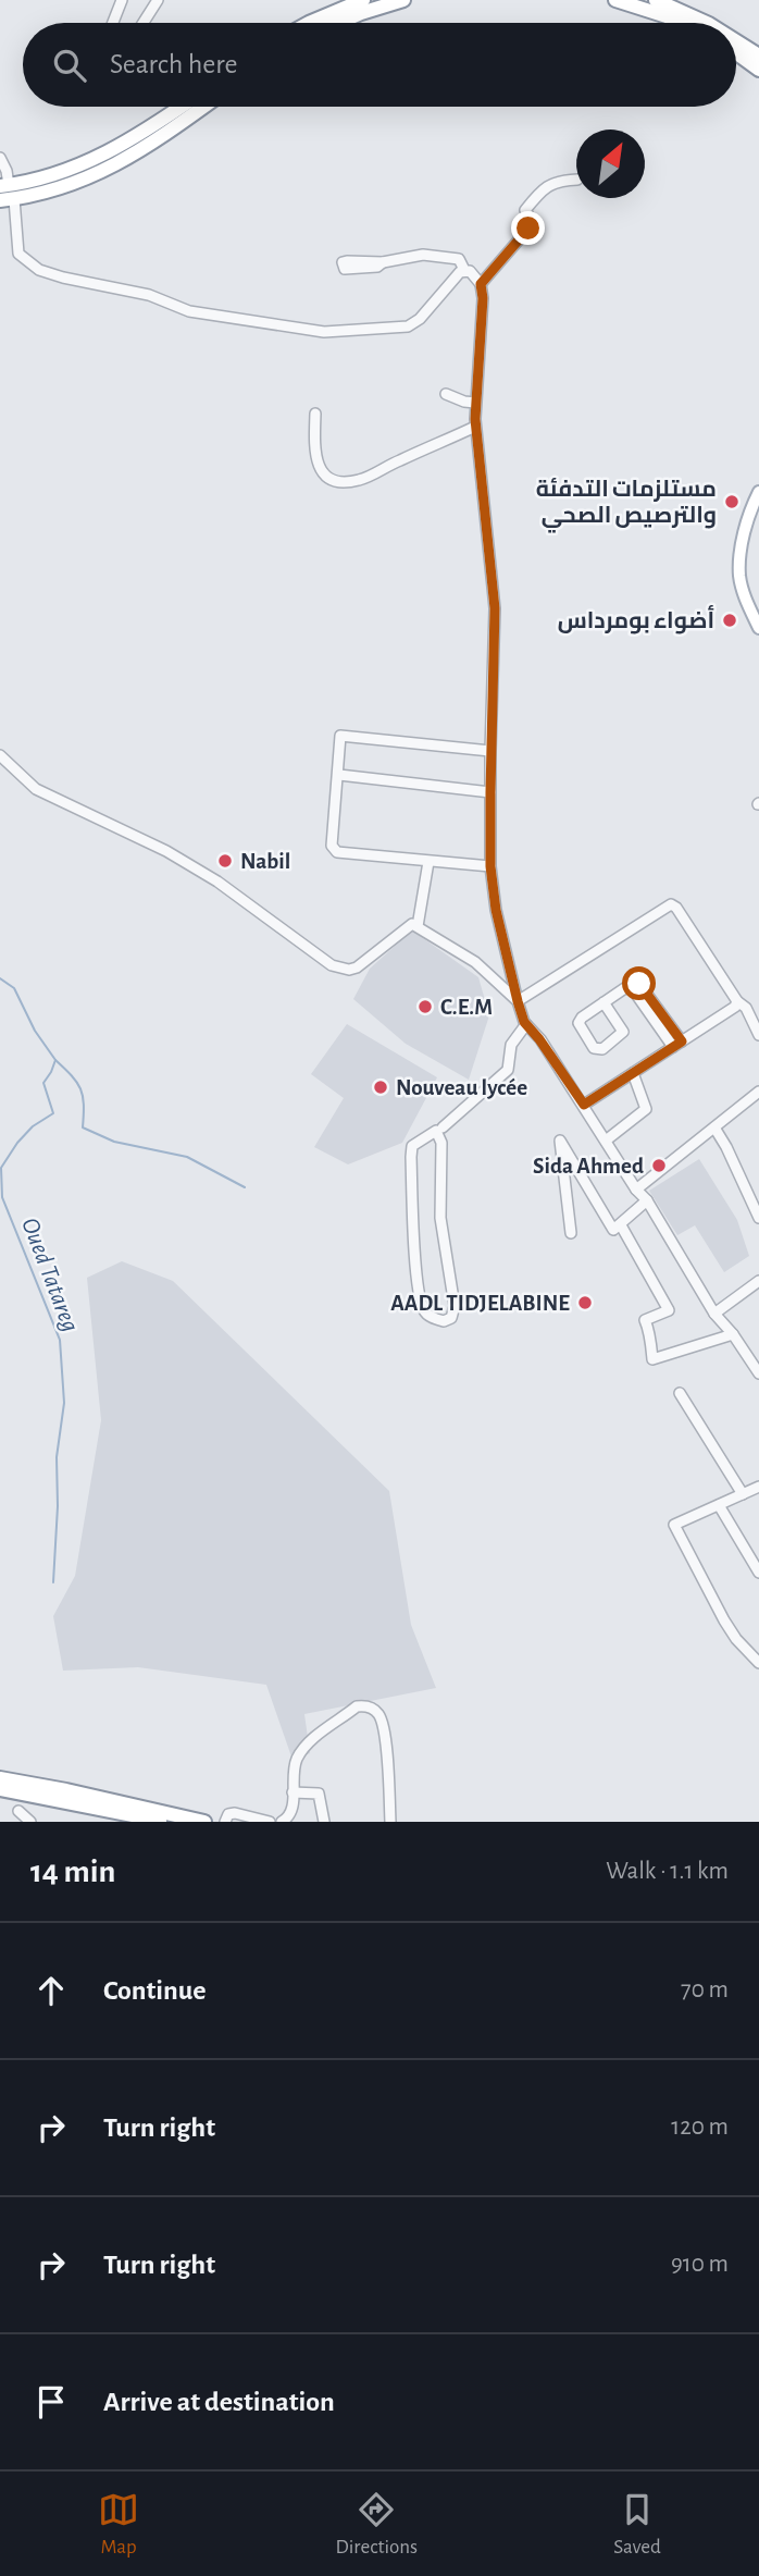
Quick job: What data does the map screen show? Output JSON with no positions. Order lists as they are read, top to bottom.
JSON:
{
  "water": ["Oued Tatareg"],
  "places": [
    "مستلزمات التدفئة والترصيص الصحي",
    "أضواء بومرداس",
    "Nabil",
    "C.E.M",
    "Nouveau lycée",
    "Sida Ahmed",
    "AADL TIDJELABINE"
  ],
  "north": "top right",
  "page": {
    "search": "Search here",
    "heading": ["14 min", "Walk · 1.1 km"],
    "list": [
      ["Continue", "70 m"],
      ["Turn right", "120 m"],
      ["Turn right", "910 m"],
      "Arrive at destination"
    ],
    "nav": ["Map", "Directions", "Saved"]
  }
}
